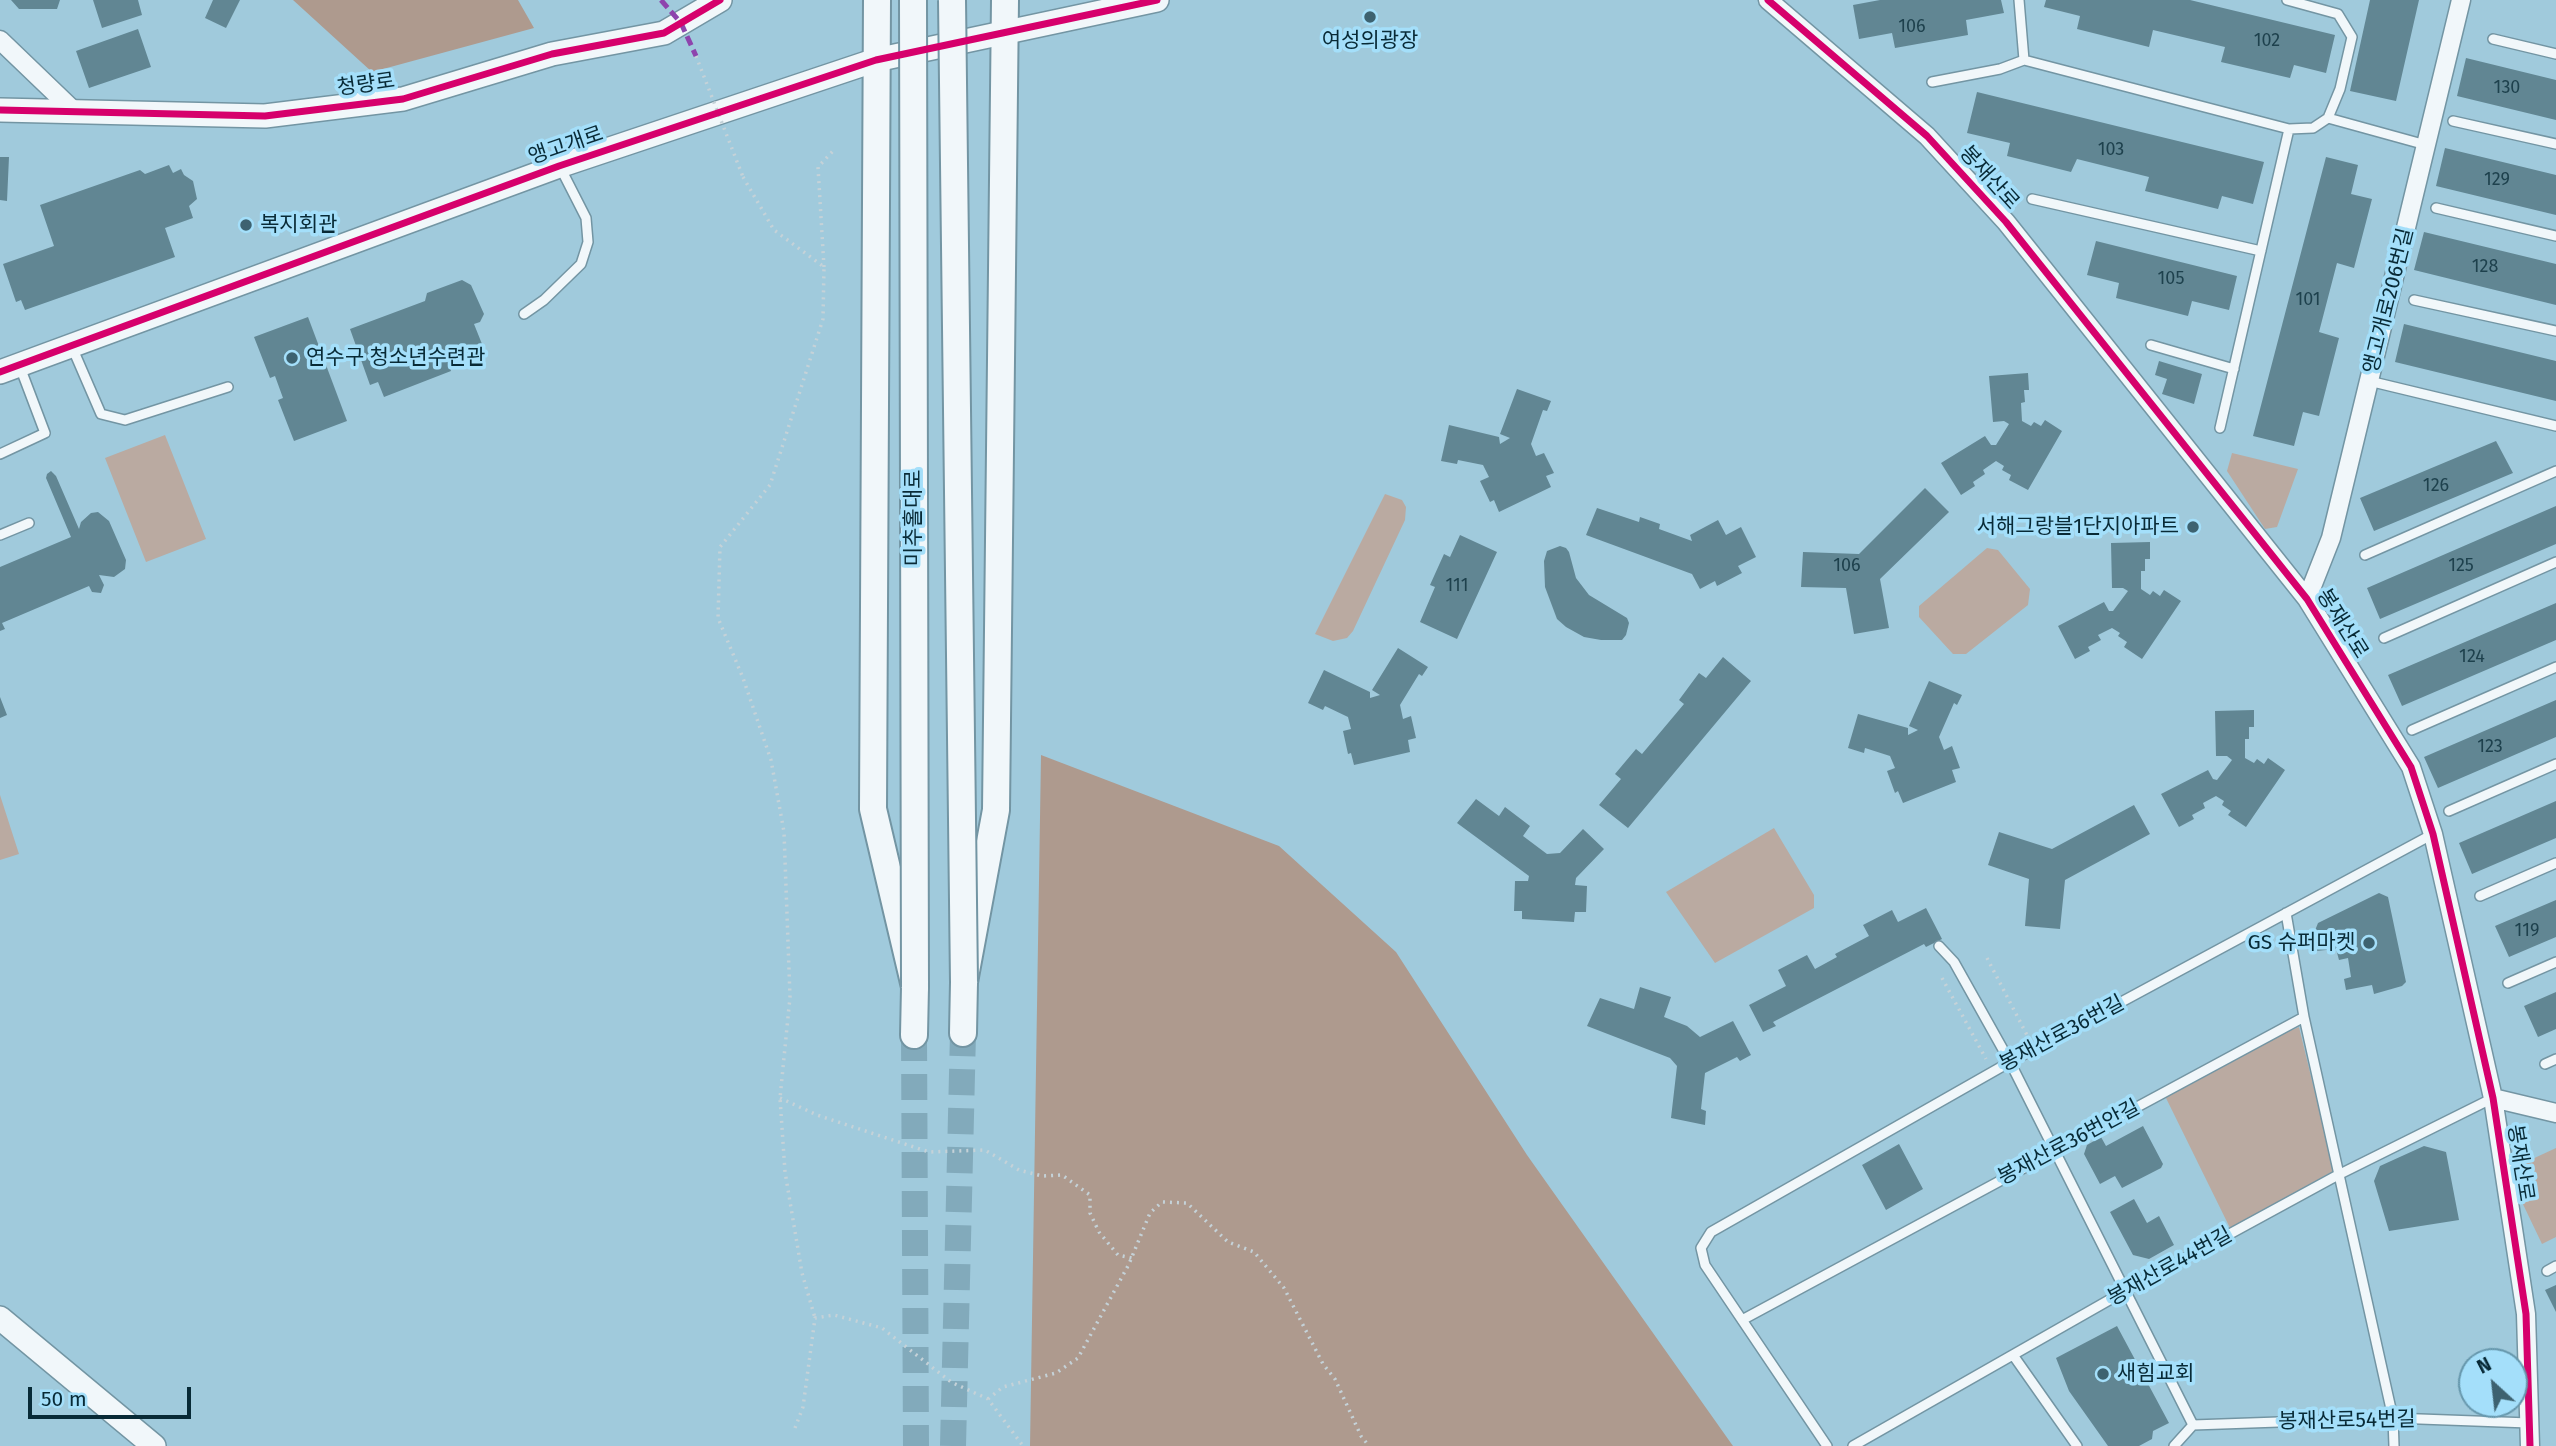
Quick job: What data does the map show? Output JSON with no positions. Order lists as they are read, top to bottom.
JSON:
{
  "streets": {
    "main road": ["미추홀대로"],
    "street": [
      "청량로",
      "앵고개로",
      "봉재산로",
      "앵고개로206번길"
    ],
    "lane": [
      "봉재산로36번길",
      "봉재산로36번안길",
      "봉재산로44번길",
      "봉재산로54번길"
    ]
  },
  "crossings": [
    ["봉재산로", "앵고개로206번길"],
    ["봉재산로", "봉재산로36번길"],
    ["봉재산로", "봉재산로44번길"],
    ["봉재산로", "봉재산로54번길"],
    ["봉재산로36번길", "봉재산로36번안길"]
  ],
  "places": [
    "여성의광장",
    "복지회관",
    "연수구 청소년수련관",
    "서해그랑블1단지아파트",
    "GS 슈퍼마켓",
    "새힘교회"
  ],
  "house_numbers": [
    "106",
    "102",
    "130",
    "103",
    "129",
    "128",
    "105",
    "101",
    "126",
    "106",
    "125",
    "111",
    "124",
    "123",
    "119"
  ],
  "scale_bar": "50 m",
  "north": "top left"
}
